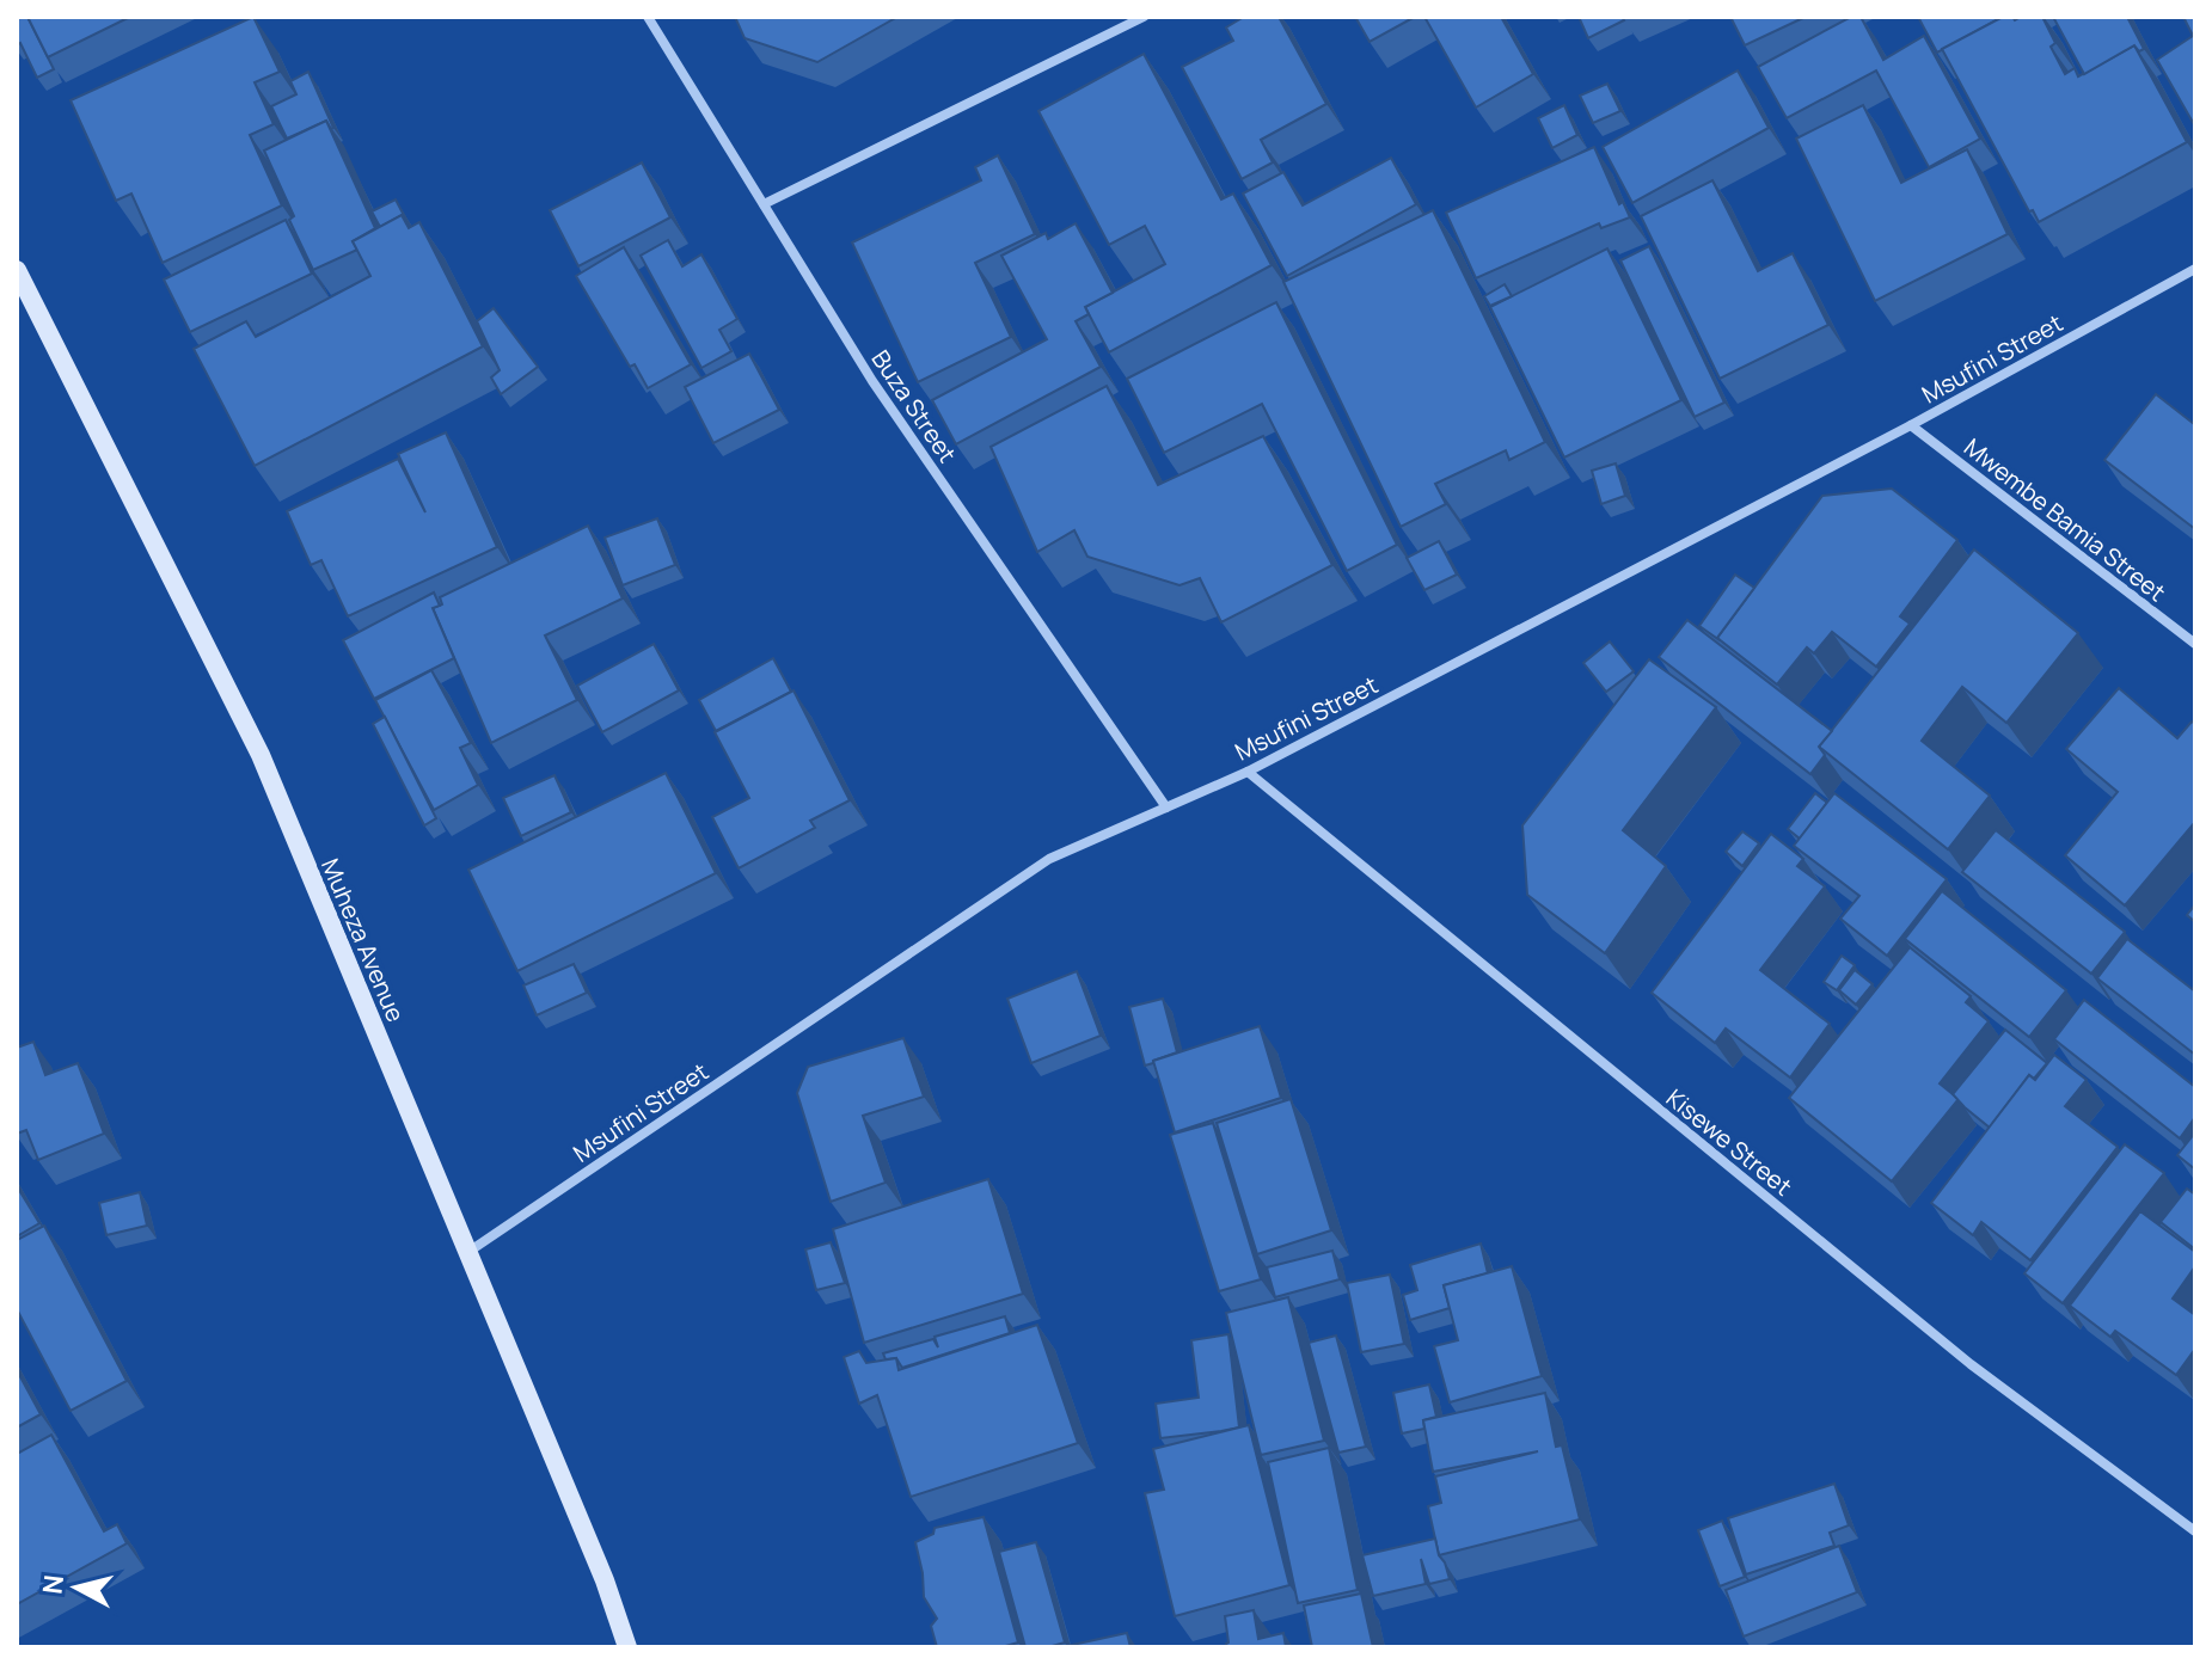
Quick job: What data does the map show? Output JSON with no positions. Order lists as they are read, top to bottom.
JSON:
{
  "streets": {
    "street": [
      "Msufini Street",
      "Buza Street",
      "Mwembe Bamia Street",
      "Muheza Avenue",
      "Kisewe Street"
    ]
  },
  "crossings": [
    ["Msufini Street", "Buza Street"],
    ["Msufini Street", "Mwembe Bamia Street"],
    ["Msufini Street", "Muheza Avenue"],
    ["Msufini Street", "Kisewe Street"]
  ],
  "north": "left"
}
